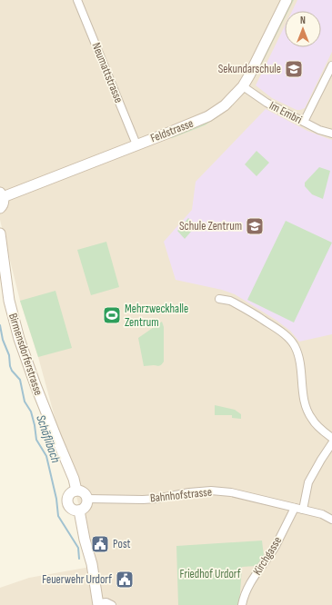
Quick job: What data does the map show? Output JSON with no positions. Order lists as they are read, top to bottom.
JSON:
{
  "streets": {
    "main road": ["Feldstrasse", "Birmensdorferstrasse"],
    "street": [
      "Neumattstrasse",
      "Im Embri",
      "Bahnhofstrasse",
      "Kirchgasse"
    ]
  },
  "crossings": [
    ["Neumattstrasse", "Feldstrasse"],
    ["Im Embri", "Feldstrasse"],
    ["Birmensdorferstrasse", "Bahnhofstrasse"],
    ["Bahnhofstrasse", "Kirchgasse"]
  ],
  "water": ["Schäflibach"],
  "parks": ["Friedhof Urdorf"],
  "places": {
    "school or university": ["Sekundarschule", "Schule Zentrum"],
    "sports": ["Mehrzweckhalle Zentrum"],
    "public building": ["Post", "Feuerwehr Urdorf"]
  },
  "north": "top"
}
